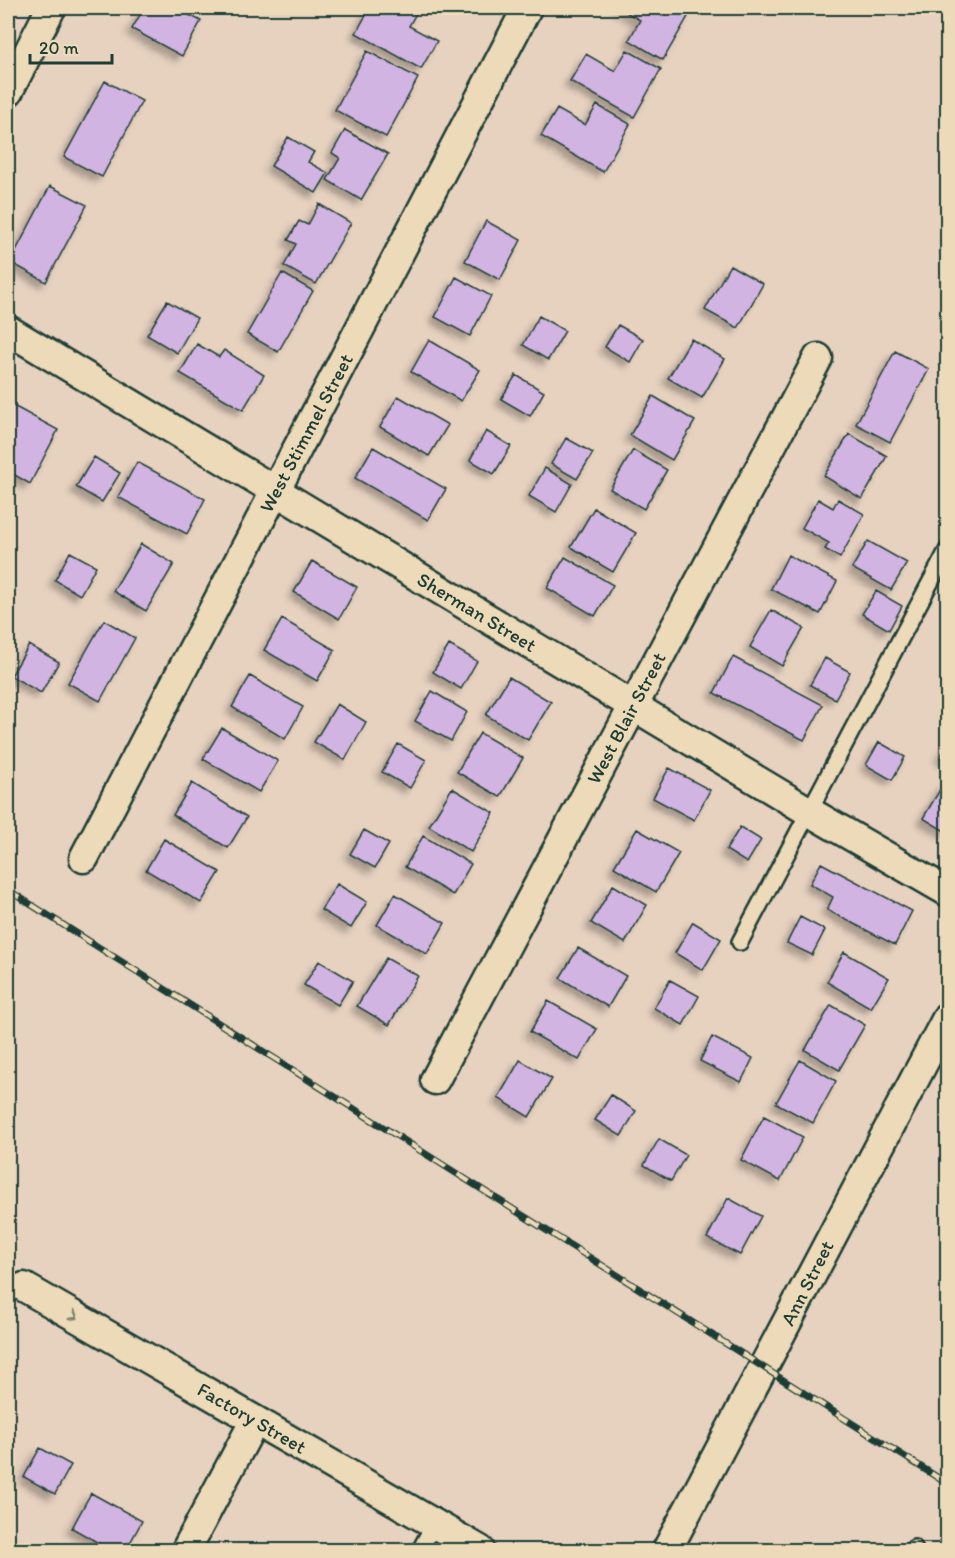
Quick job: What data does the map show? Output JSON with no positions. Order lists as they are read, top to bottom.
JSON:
{
  "streets": {
    "street": [
      "West Stimmel Street",
      "Sherman Street",
      "West Blair Street",
      "Ann Street",
      "Factory Street"
    ]
  },
  "crossings": [
    ["West Stimmel Street", "Sherman Street"],
    ["Sherman Street", "West Blair Street"]
  ],
  "one_way": ["Factory Street"],
  "scale_bar": "20 m"
}
